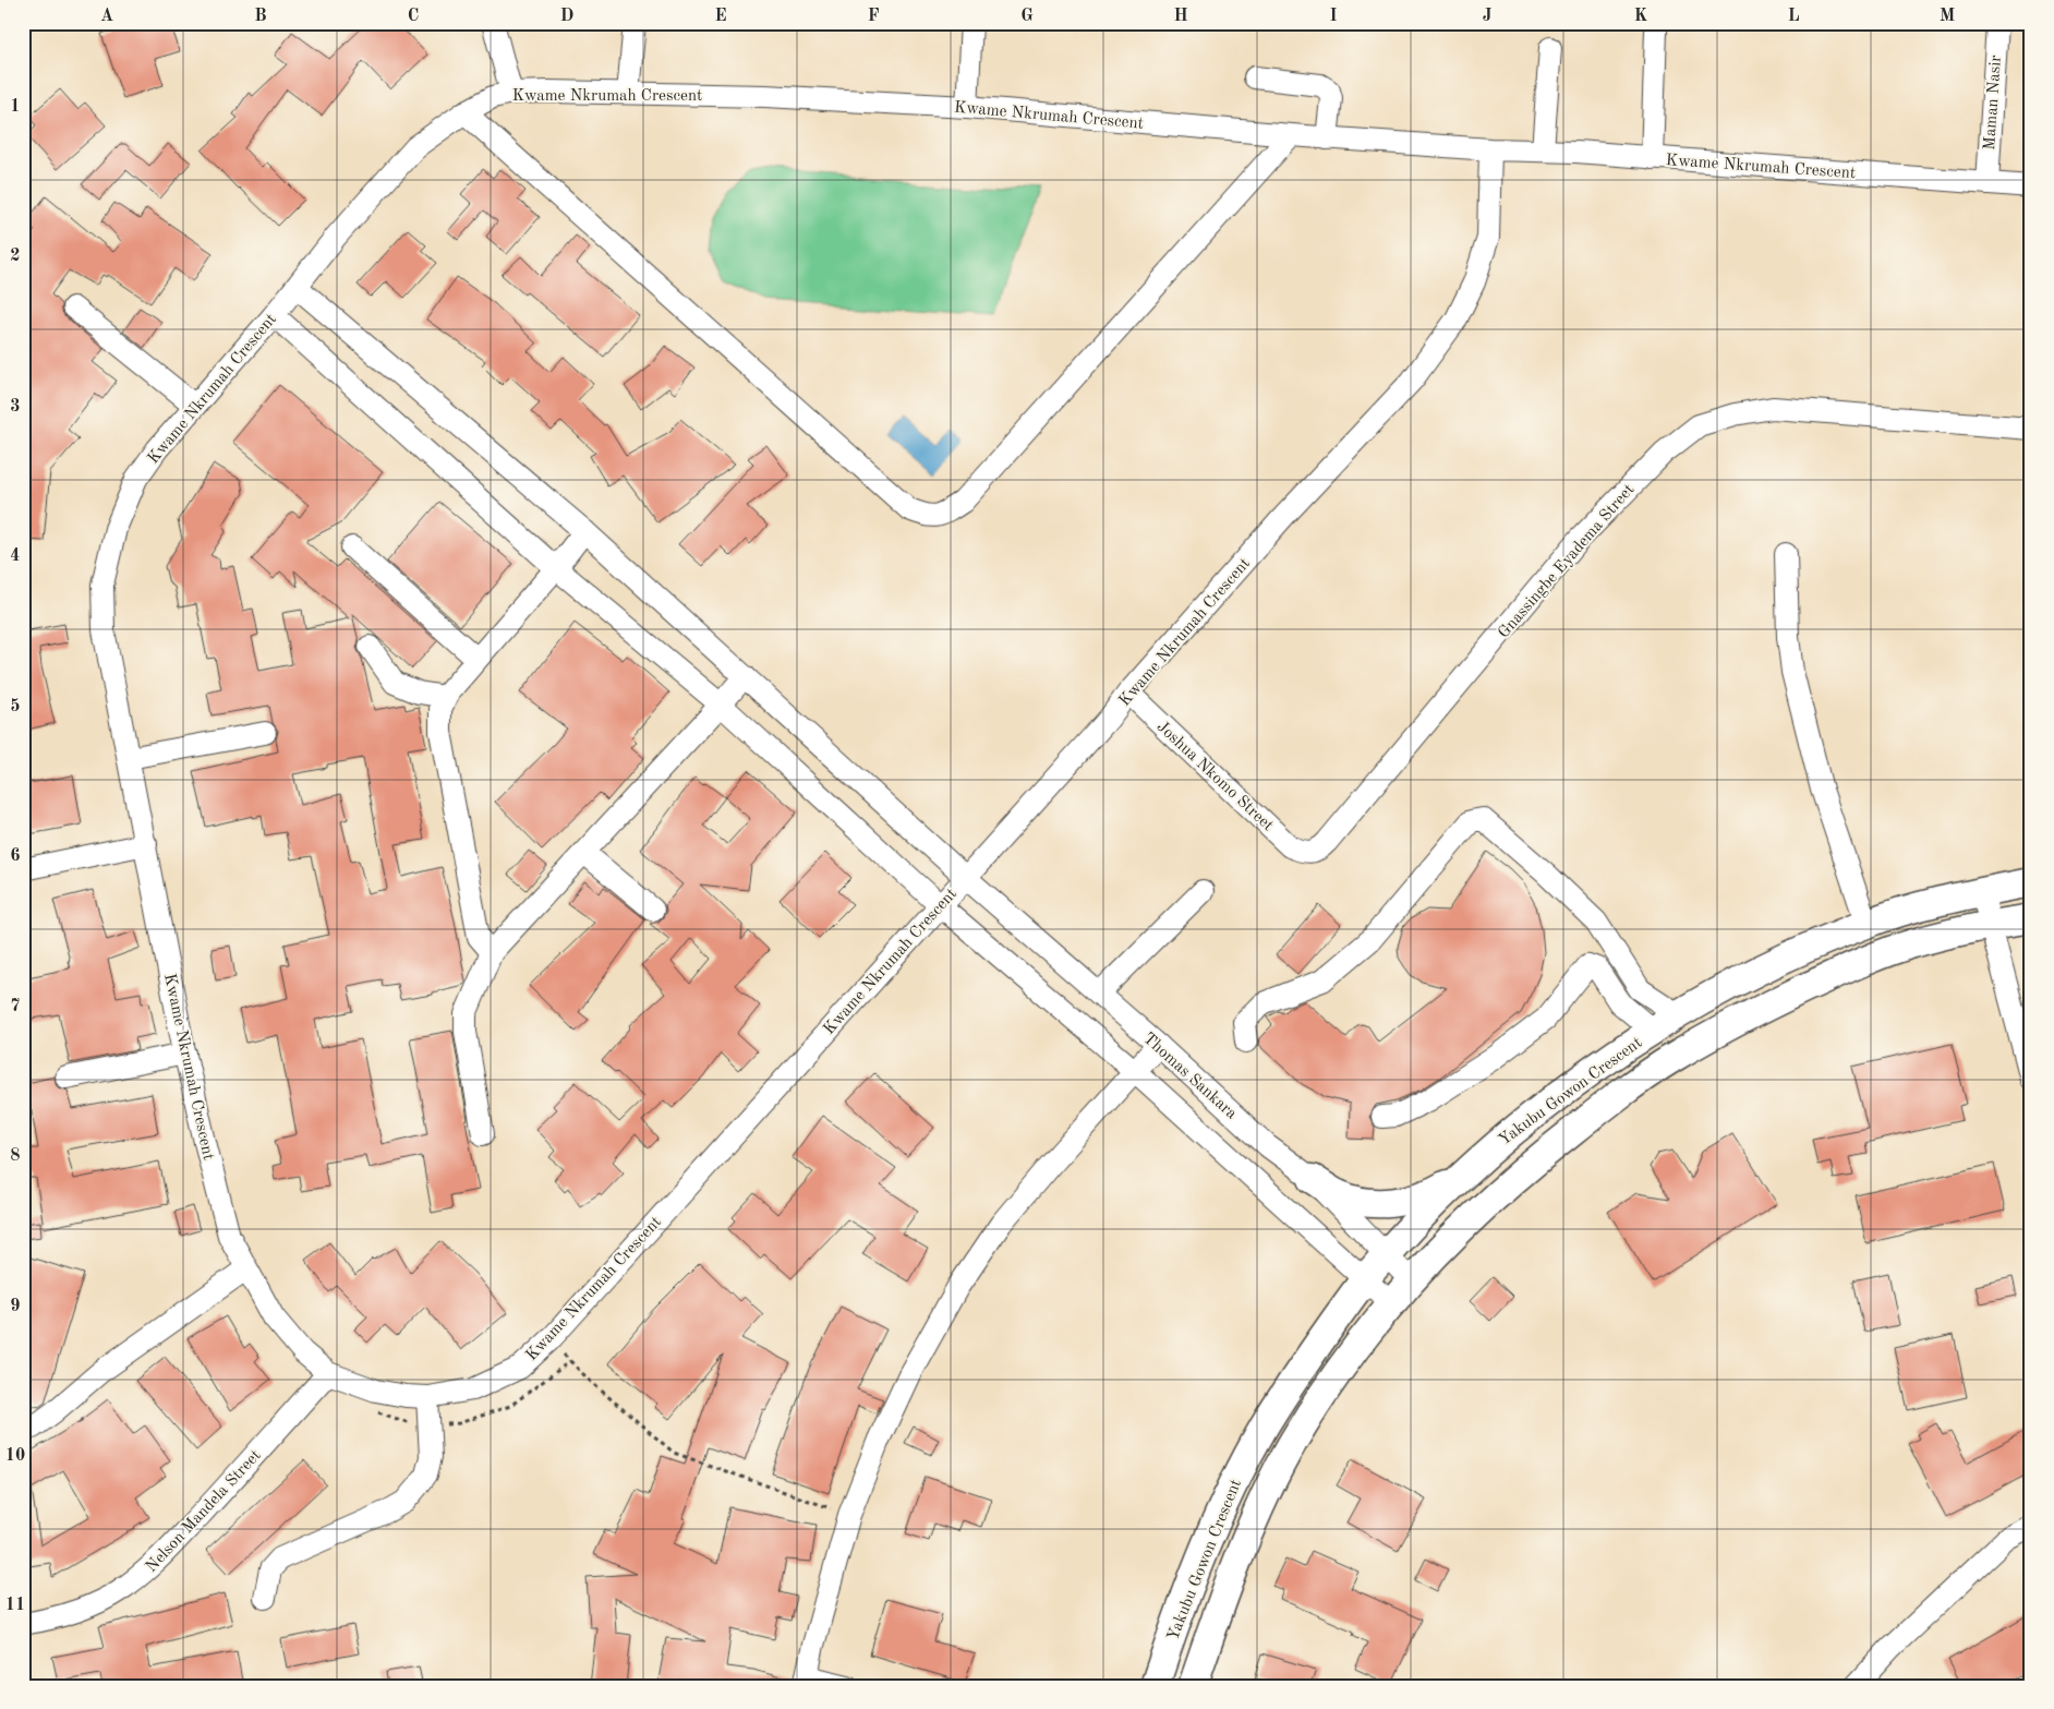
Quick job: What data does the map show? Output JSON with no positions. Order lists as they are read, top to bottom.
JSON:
{
  "streets": {
    "main road": ["Yakubu Gowon Crescent"],
    "street": [
      "Kwame Nkrumah Crescent",
      "Maman Nasir",
      "Gnassingbe Eyadema Street",
      "Joshua Nkomo Street",
      "Thomas Sankara",
      "Nelson Mandela Street"
    ]
  },
  "crossings": [
    ["Kwame Nkrumah Crescent", "Maman Nasir"],
    ["Kwame Nkrumah Crescent", "Joshua Nkomo Street"],
    ["Kwame Nkrumah Crescent", "Thomas Sankara"],
    ["Kwame Nkrumah Crescent", "Nelson Mandela Street"],
    ["Gnassingbe Eyadema Street", "Joshua Nkomo Street"],
    ["Thomas Sankara", "Yakubu Gowon Crescent"]
  ],
  "grid": {
    "columns": [
      "A",
      "B",
      "C",
      "D",
      "E",
      "F",
      "G",
      "H",
      "I",
      "J",
      "K",
      "L",
      "M"
    ],
    "rows": [
      "1",
      "2",
      "3",
      "4",
      "5",
      "6",
      "7",
      "8",
      "9",
      "10",
      "11"
    ]
  }
}
